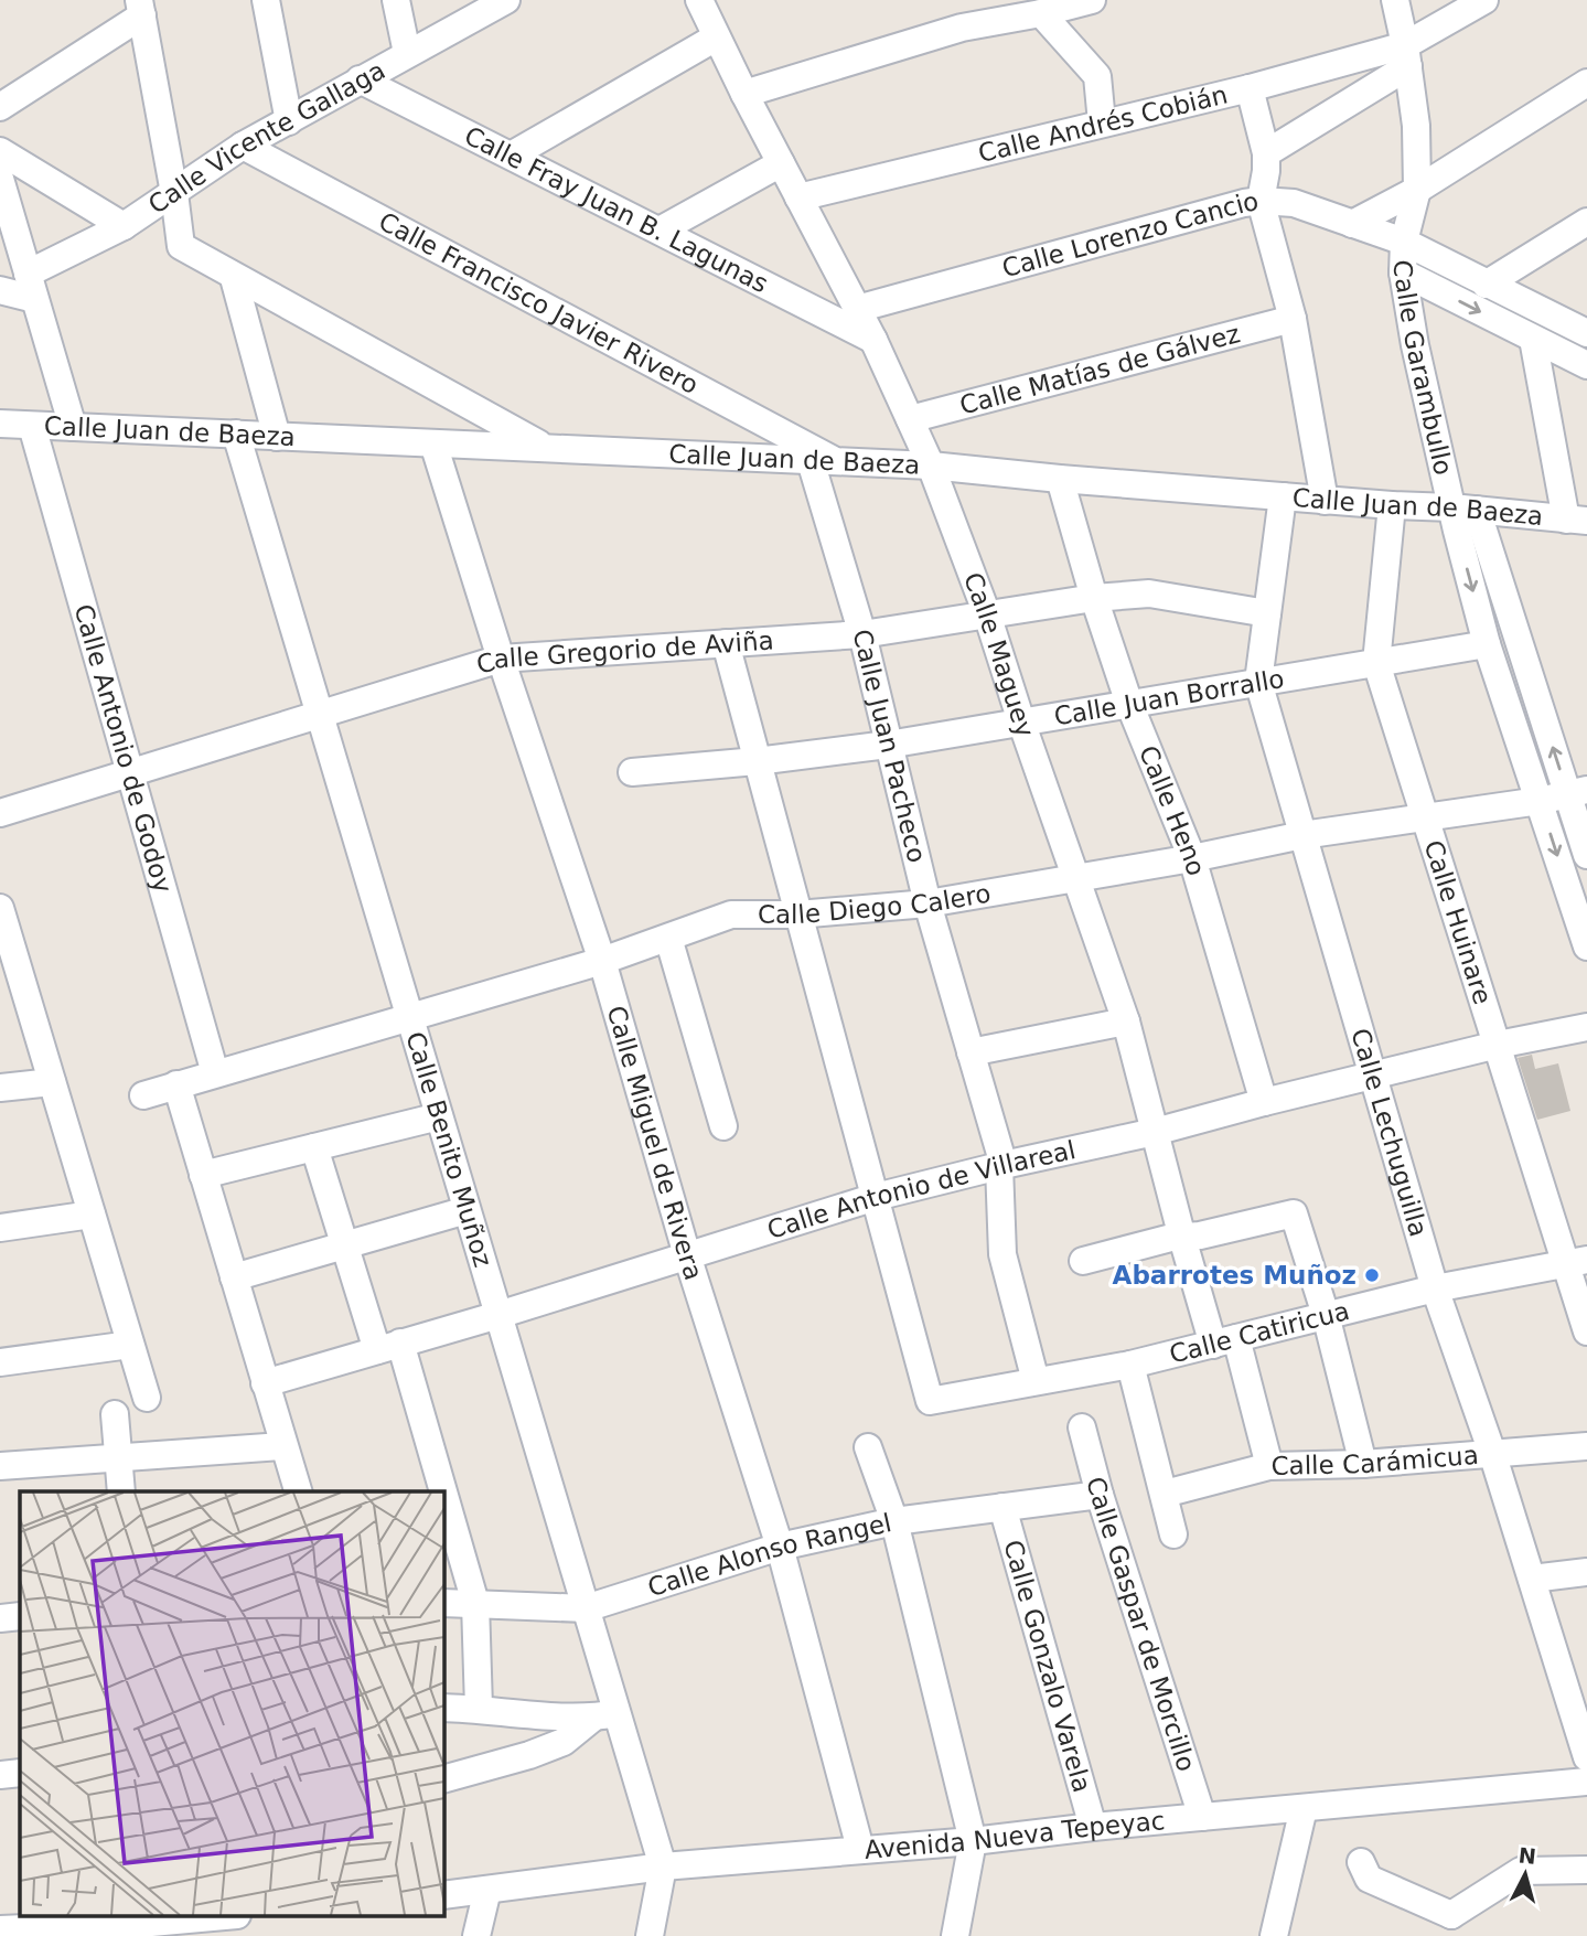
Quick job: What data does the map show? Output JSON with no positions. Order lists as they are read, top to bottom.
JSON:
{
  "streets": {
    "street": [
      "Calle Andrés Cobián",
      "Calle Vicente Gallaga",
      "Calle Fray Juan B. Lagunas",
      "Calle Lorenzo Cancio",
      "Calle Francisco Javier Rivero",
      "Calle Garambullo",
      "Calle Matías de Gálvez",
      "Calle Juan de Baeza",
      "Calle Gregorio de Aviña",
      "Calle Maguey",
      "Calle Juan Borrallo",
      "Calle Juan Pacheco",
      "Calle Antonio de Godoy",
      "Calle Heno",
      "Calle Diego Calero",
      "Calle Huinare",
      "Calle Lechuguilla",
      "Calle Miguel de Rivera",
      "Calle Benito Muñoz",
      "Calle Antonio de Villareal",
      "Calle Catiricua",
      "Calle Carámicua",
      "Calle Alonso Rangel",
      "Calle Gaspar de Morcillo",
      "Calle Gonzalo Varela",
      "Avenida Nueva Tepeyac"
    ]
  },
  "crossings": [
    ["Calle Andrés Cobián", "Calle Garambullo"],
    ["Calle Andrés Cobián", "Calle Maguey"],
    ["Calle Vicente Gallaga", "Calle Fray Juan B. Lagunas"],
    ["Calle Vicente Gallaga", "Calle Francisco Javier Rivero"],
    ["Calle Fray Juan B. Lagunas", "Calle Maguey"],
    ["Calle Lorenzo Cancio", "Calle Garambullo"],
    ["Calle Lorenzo Cancio", "Calle Maguey"],
    ["Calle Francisco Javier Rivero", "Calle Juan de Baeza"],
    ["Calle Francisco Javier Rivero", "Calle Juan Pacheco"],
    ["Calle Garambullo", "Calle Juan de Baeza"],
    ["Calle Garambullo", "Calle Juan Borrallo"],
    ["Calle Garambullo", "Calle Diego Calero"],
    ["Calle Matías de Gálvez", "Calle Maguey"],
    ["Calle Juan de Baeza", "Calle Maguey"],
    ["Calle Juan de Baeza", "Calle Juan Pacheco"],
    ["Calle Juan de Baeza", "Calle Antonio de Godoy"],
    ["Calle Juan de Baeza", "Calle Heno"],
    ["Calle Juan de Baeza", "Calle Huinare"],
    ["Calle Juan de Baeza", "Calle Lechuguilla"],
    ["Calle Juan de Baeza", "Calle Miguel de Rivera"],
    ["Calle Juan de Baeza", "Calle Benito Muñoz"],
    ["Calle Gregorio de Aviña", "Calle Maguey"],
    ["Calle Gregorio de Aviña", "Calle Juan Pacheco"],
    ["Calle Gregorio de Aviña", "Calle Antonio de Godoy"],
    ["Calle Gregorio de Aviña", "Calle Heno"],
    ["Calle Gregorio de Aviña", "Calle Lechuguilla"],
    ["Calle Gregorio de Aviña", "Calle Miguel de Rivera"],
    ["Calle Gregorio de Aviña", "Calle Benito Muñoz"],
    ["Calle Maguey", "Calle Juan Borrallo"],
    ["Calle Maguey", "Calle Diego Calero"],
    ["Calle Maguey", "Calle Antonio de Villareal"],
    ["Calle Maguey", "Calle Catiricua"],
    ["Calle Maguey", "Calle Carámicua"],
    ["Calle Juan Borrallo", "Calle Juan Pacheco"],
    ["Calle Juan Borrallo", "Calle Heno"],
    ["Calle Juan Borrallo", "Calle Huinare"],
    ["Calle Juan Borrallo", "Calle Lechuguilla"],
    ["Calle Juan Pacheco", "Calle Diego Calero"],
    ["Calle Juan Pacheco", "Calle Antonio de Villareal"],
    ["Calle Juan Pacheco", "Calle Catiricua"],
    ["Calle Antonio de Godoy", "Calle Diego Calero"],
    ["Calle Heno", "Calle Diego Calero"],
    ["Calle Heno", "Calle Antonio de Villareal"],
    ["Calle Diego Calero", "Calle Huinare"],
    ["Calle Diego Calero", "Calle Lechuguilla"],
    ["Calle Diego Calero", "Calle Miguel de Rivera"],
    ["Calle Diego Calero", "Calle Benito Muñoz"],
    ["Calle Huinare", "Calle Antonio de Villareal"],
    ["Calle Huinare", "Calle Catiricua"],
    ["Calle Lechuguilla", "Calle Antonio de Villareal"],
    ["Calle Lechuguilla", "Calle Catiricua"],
    ["Calle Lechuguilla", "Calle Carámicua"],
    ["Calle Miguel de Rivera", "Calle Antonio de Villareal"],
    ["Calle Miguel de Rivera", "Calle Alonso Rangel"],
    ["Calle Miguel de Rivera", "Avenida Nueva Tepeyac"],
    ["Calle Benito Muñoz", "Calle Antonio de Villareal"],
    ["Calle Benito Muñoz", "Calle Alonso Rangel"],
    ["Calle Benito Muñoz", "Avenida Nueva Tepeyac"],
    ["Calle Antonio de Villareal", "Calle Catiricua"],
    ["Calle Alonso Rangel", "Calle Gaspar de Morcillo"],
    ["Calle Alonso Rangel", "Calle Gonzalo Varela"],
    ["Calle Gaspar de Morcillo", "Avenida Nueva Tepeyac"],
    ["Calle Gonzalo Varela", "Avenida Nueva Tepeyac"]
  ],
  "places": ["Abarrotes Muñoz"],
  "north": "top"
}
